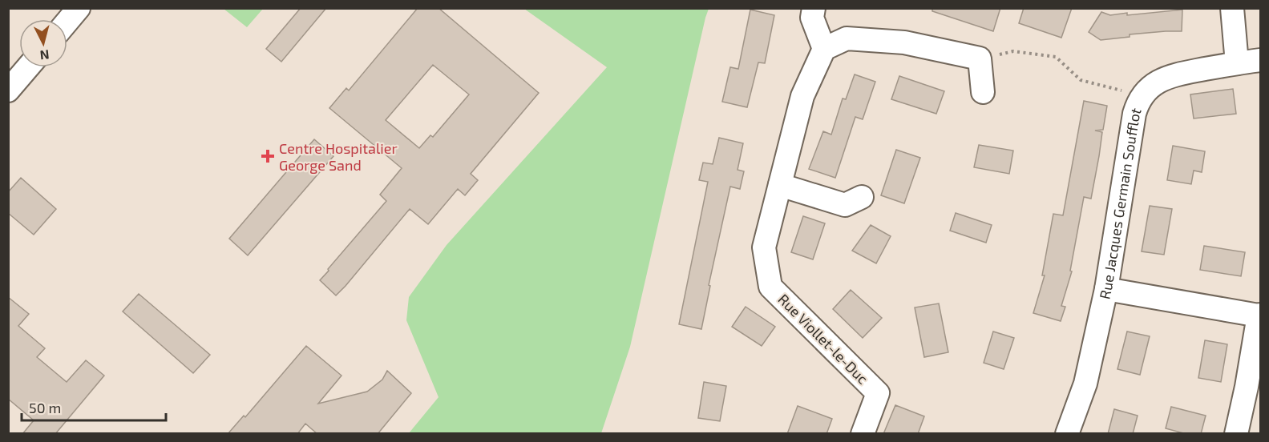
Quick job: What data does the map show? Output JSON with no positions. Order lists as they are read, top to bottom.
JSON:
{
  "streets": {
    "street": ["Rue Jacques Germain Soufflot", "Rue Viollet-le-Duc"]
  },
  "places": {
    "health": ["Centre Hospitalier George Sand"]
  },
  "scale_bar": "50 m",
  "north": "bottom"
}
